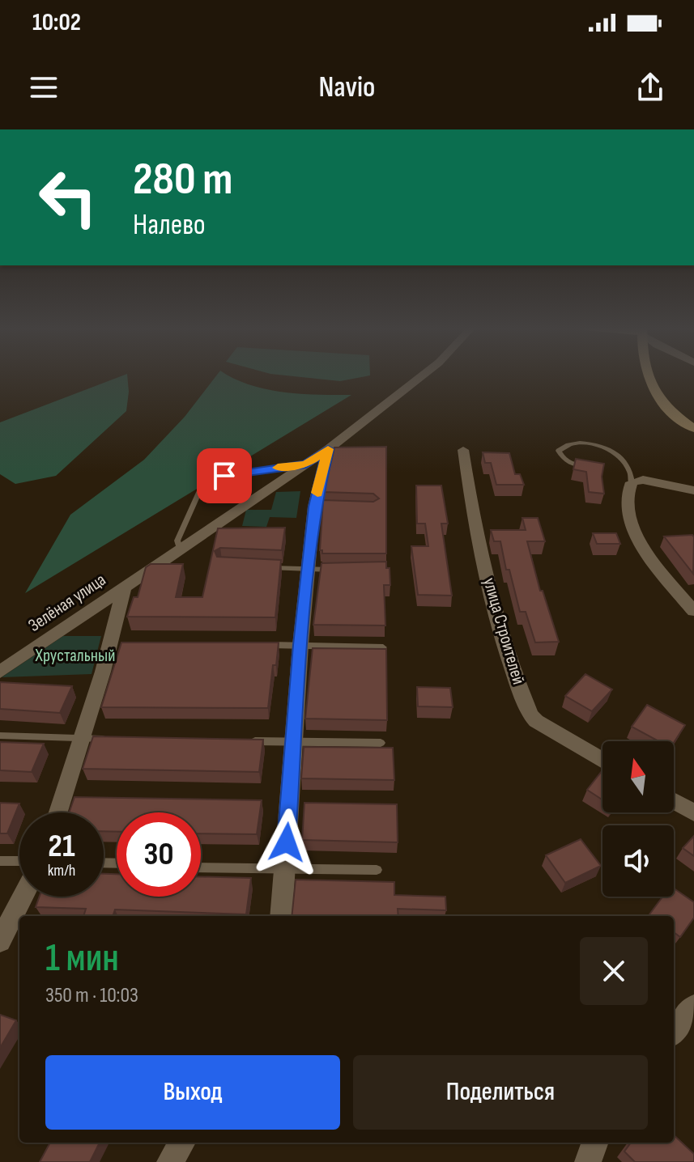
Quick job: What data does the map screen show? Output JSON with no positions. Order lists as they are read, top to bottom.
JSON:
{
  "streets": {
    "street": ["Зелёная улица", "улица Строителей"]
  },
  "parks": ["Хрустальный"],
  "north": "top",
  "page": {
    "status": "10:02",
    "header": "Navio",
    "turn": ["280 m", "Налево"],
    "speed": "21 km/h",
    "limit": "30",
    "heading": ["1 мин", "350 m · 10:03"],
    "buttons": ["Выход", "Поделиться"]
  }
}
